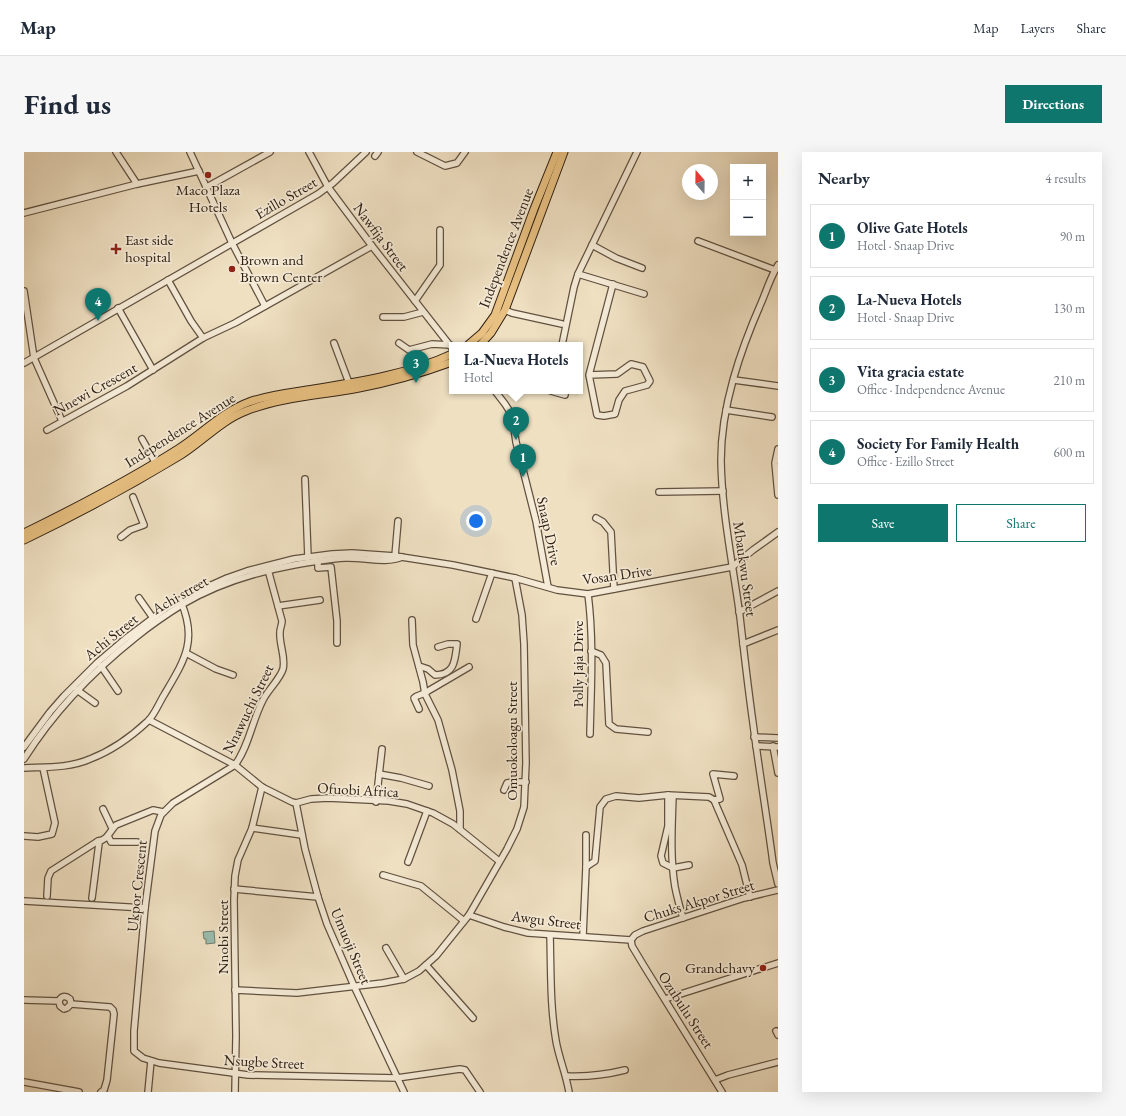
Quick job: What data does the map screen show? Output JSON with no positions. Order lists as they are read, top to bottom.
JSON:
{
  "streets": {
    "main road": ["Independence Avenue"],
    "street": [
      "Ezillo Street",
      "Nawfija Street",
      "Nnewi Crescent",
      "Snaap Drive",
      "Mbaukwu Street",
      "Vosan Drive",
      "Achi street",
      "Achi Street",
      "Polly Jaja Drive",
      "Nnawuchi Street",
      "Omuokoloagu Street",
      "Ofuobi Africa",
      "Ukpor Crescent",
      "Chuks Akpor Street",
      "Awgu Street",
      "Nnobi Street",
      "Umuoji Street",
      "Ozubulu Street",
      "Nsugbe Street"
    ]
  },
  "crossings": [
    ["Ezillo Street", "Nawfija Street"],
    ["Ezillo Street", "Nnewi Crescent"],
    ["Nawfija Street", "Nnewi Crescent"],
    ["Snaap Drive", "Vosan Drive"],
    ["Mbaukwu Street", "Vosan Drive"],
    ["Vosan Drive", "Achi street"],
    ["Vosan Drive", "Polly Jaja Drive"],
    ["Vosan Drive", "Omuokoloagu Street"],
    ["Achi street", "Achi Street"],
    ["Achi street", "Nnawuchi Street"],
    ["Nnawuchi Street", "Ofuobi Africa"],
    ["Nnawuchi Street", "Ukpor Crescent"],
    ["Omuokoloagu Street", "Ofuobi Africa"],
    ["Omuokoloagu Street", "Awgu Street"],
    ["Ofuobi Africa", "Ukpor Crescent"],
    ["Ofuobi Africa", "Nnobi Street"],
    ["Ofuobi Africa", "Umuoji Street"],
    ["Ukpor Crescent", "Nsugbe Street"],
    ["Chuks Akpor Street", "Awgu Street"],
    ["Chuks Akpor Street", "Ozubulu Street"],
    ["Awgu Street", "Ozubulu Street"],
    ["Nnobi Street", "Nsugbe Street"],
    ["Umuoji Street", "Nsugbe Street"]
  ],
  "places": {
    "other": ["Maco Plaza Hotels", "Brown and Brown Center", "Grandchavy"],
    "health": ["East side hospital"]
  },
  "north": "top",
  "page": {
    "header": "Map",
    "nav": ["Map", "Layers", "Share"],
    "buttons": [
      "Directions",
      ["Save", "Share"]
    ],
    "title": "Find us",
    "heading": ["Nearby", "4 results"],
    "map_buttons": ["+", "−"],
    "list": [
      {
        "mark": "1",
        "name": "Olive Gate Hotels",
        "note": "Hotel · Snaap Drive",
        "value": "90 m"
      },
      {
        "mark": "2",
        "name": "La-Nueva Hotels",
        "note": "Hotel · Snaap Drive",
        "value": "130 m"
      },
      {
        "mark": "3",
        "name": "Vita gracia estate",
        "note": "Office · Independence Avenue",
        "value": "210 m"
      },
      {
        "mark": "4",
        "name": "Society For Family Health",
        "note": "Office · Ezillo Street",
        "value": "600 m"
      }
    ],
    "pins": [
      "4",
      "3",
      "2",
      "1"
    ],
    "popup": ["La-Nueva Hotels", "Hotel"]
  }
}
